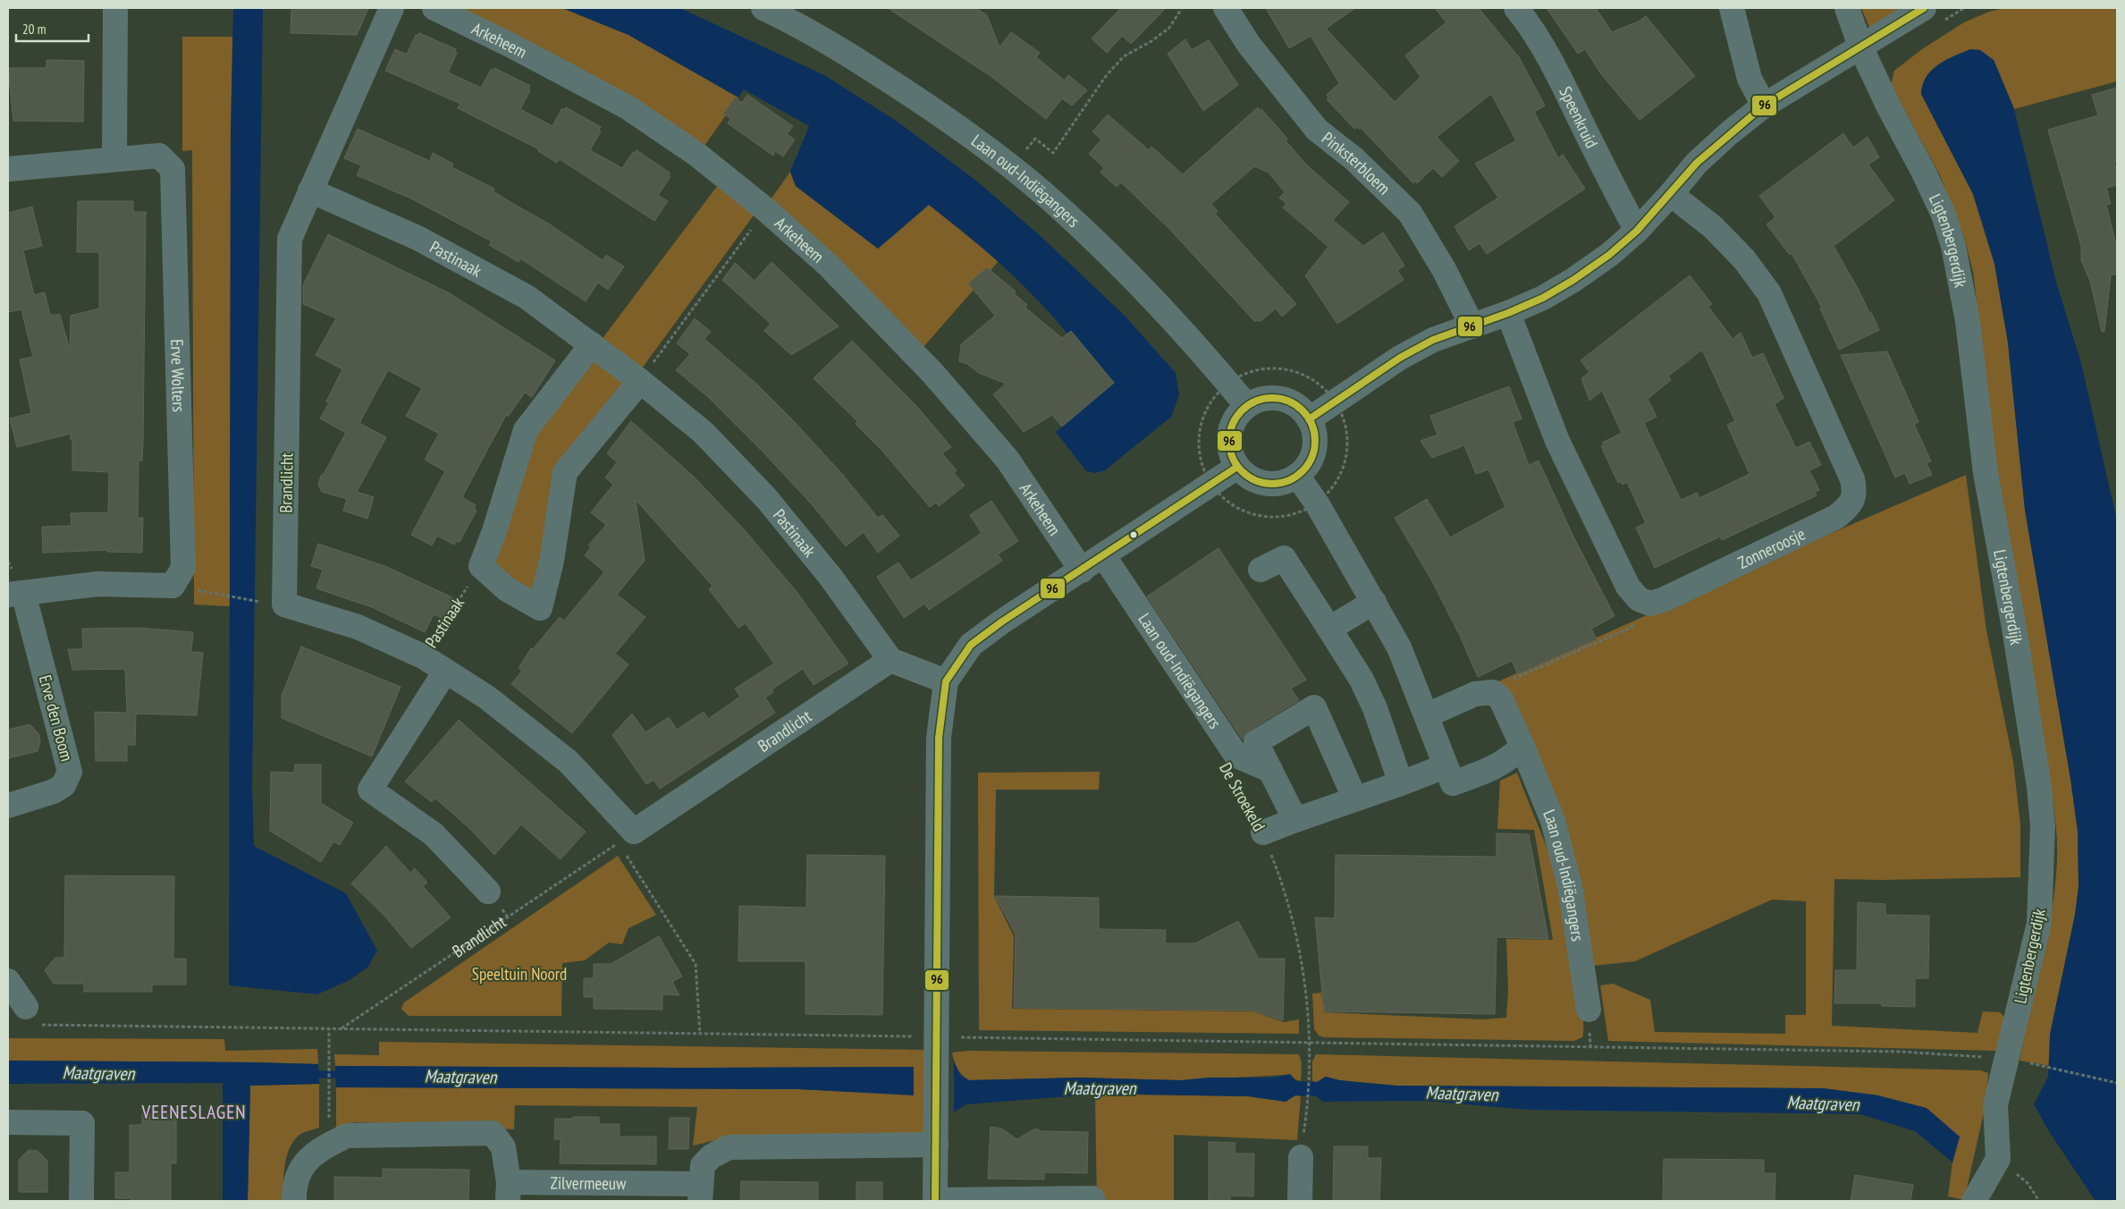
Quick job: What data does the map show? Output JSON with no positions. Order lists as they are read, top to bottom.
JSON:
{
  "streets": {
    "street": [
      "Arkeheem",
      "Speenkruid",
      "Pinksterbloem",
      "Laan oud-Indiëgangers",
      "Ligtenbergerdijk",
      "Pastinaak",
      "Erve Wolters",
      "Brandlicht",
      "Zonneroosje",
      "Erve den Boom",
      "Zilvermeeuw"
    ],
    "path": ["De Stroekeld"]
  },
  "crossings": [
    ["Pastinaak", "Brandlicht"],
    ["Erve Wolters", "Erve den Boom"]
  ],
  "districts": ["VEENESLAGEN"],
  "water": ["Maatgraven"],
  "parks": ["Speeltuin Noord"],
  "lines": ["transit line 96"],
  "scale_bar": "20 m"
}
